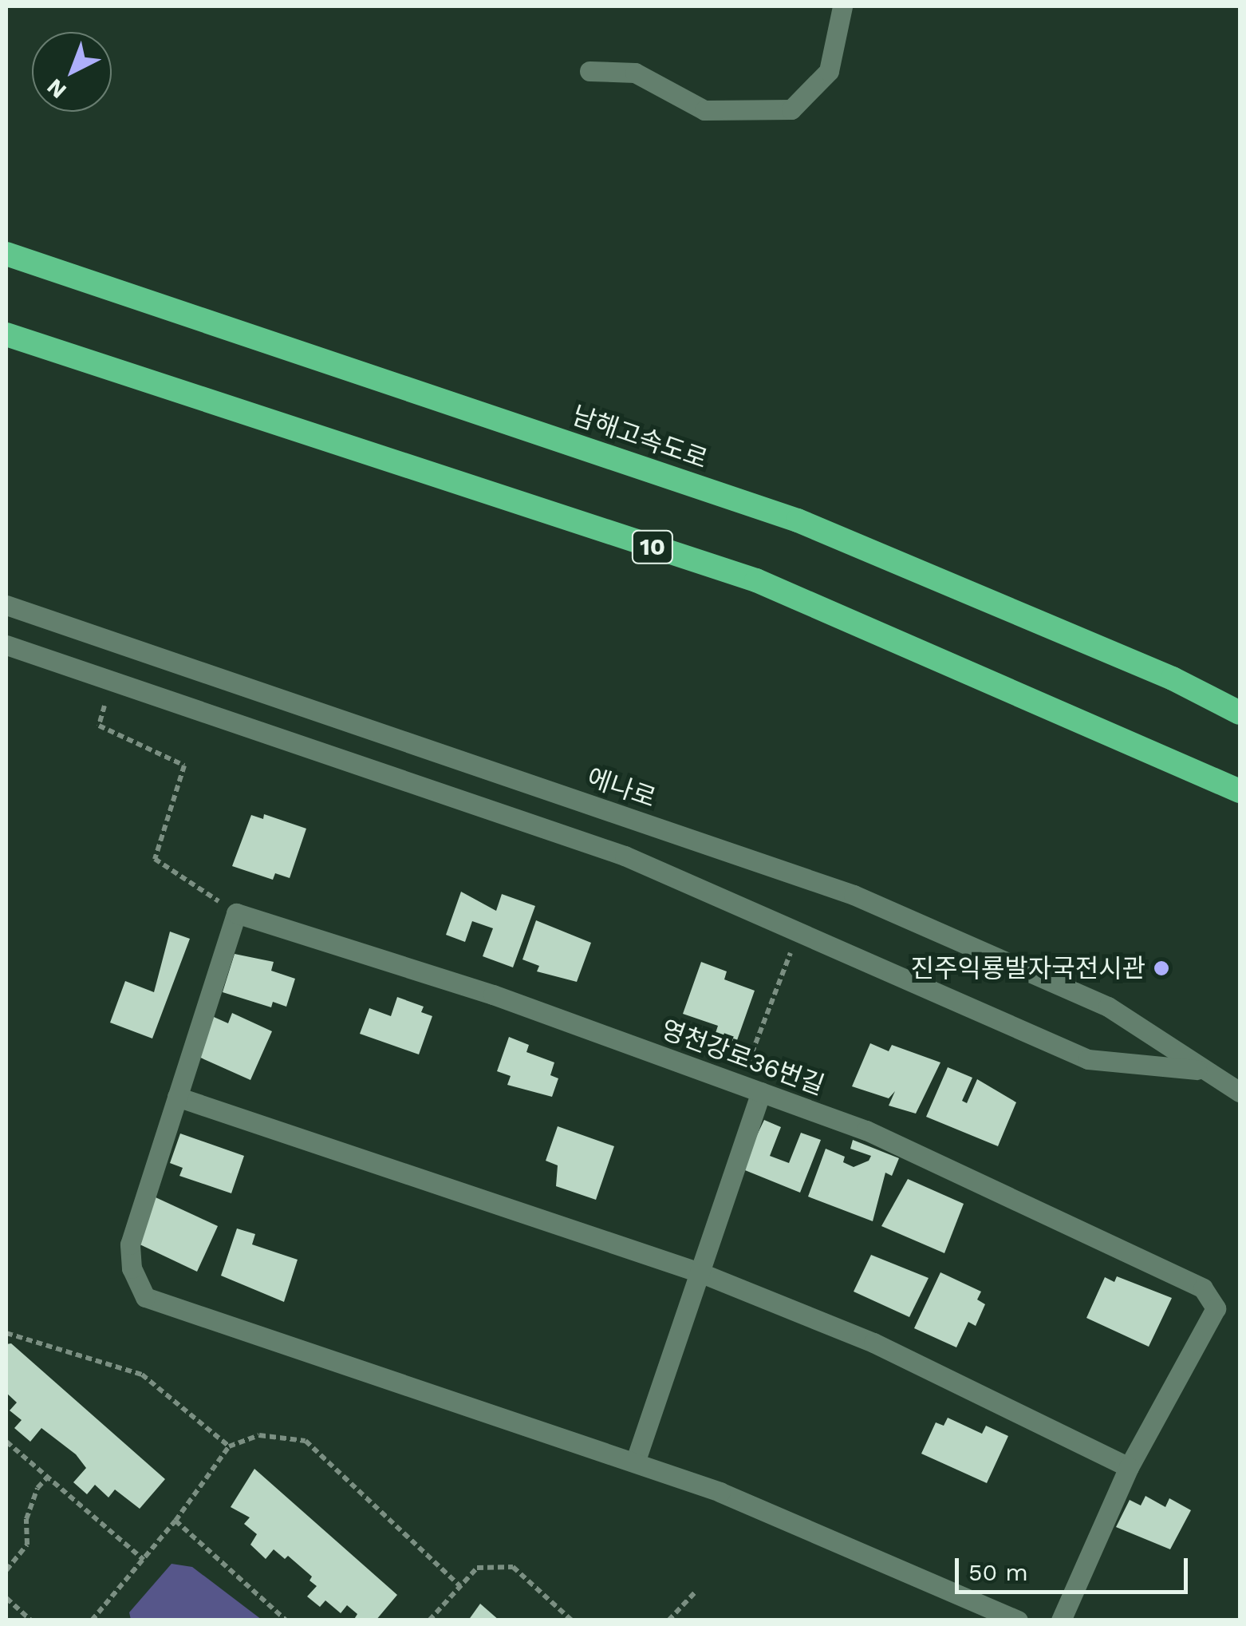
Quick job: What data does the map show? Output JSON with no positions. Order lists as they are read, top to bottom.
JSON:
{
  "streets": {
    "highway": ["남해고속도로", "10"],
    "street": ["에나로", "영천강로36번길"]
  },
  "places": ["진주익룡발자국전시관"],
  "scale_bar": "50 m",
  "north": "bottom left"
}
